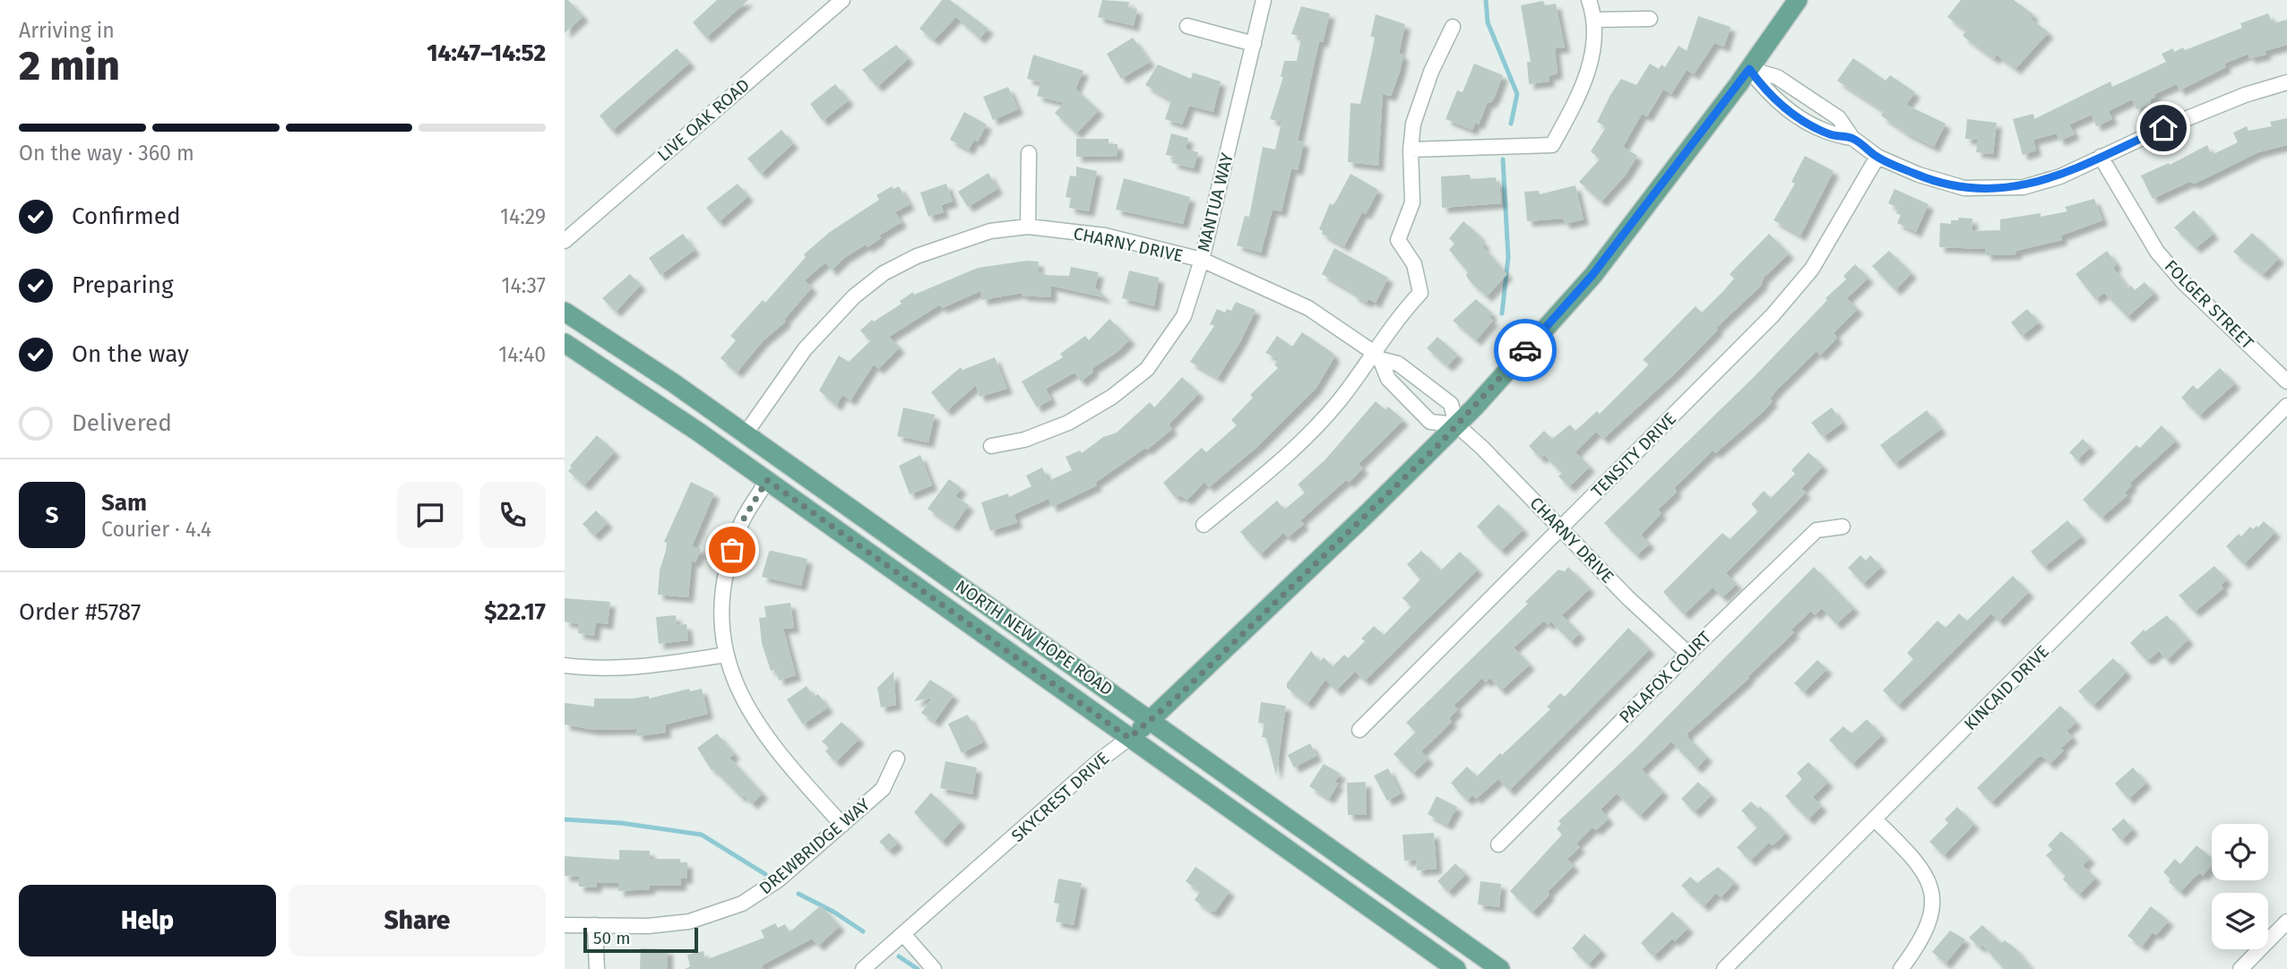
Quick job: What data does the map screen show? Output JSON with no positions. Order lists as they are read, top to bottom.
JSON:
{
  "streets": {
    "main road": ["NORTH NEW HOPE ROAD", "SKYCREST DRIVE"],
    "street": [
      "LIVE OAK ROAD",
      "MANTUA WAY",
      "CHARNY DRIVE",
      "FOLGER STREET",
      "TENSITY DRIVE",
      "PALAFOX COURT",
      "KINCAID DRIVE",
      "DREWBRIDGE WAY"
    ]
  },
  "crossings": [
    ["MANTUA WAY", "CHARNY DRIVE"],
    ["CHARNY DRIVE", "TENSITY DRIVE"],
    ["CHARNY DRIVE", "NORTH NEW HOPE ROAD"],
    ["CHARNY DRIVE", "PALAFOX COURT"],
    ["CHARNY DRIVE", "SKYCREST DRIVE"],
    ["NORTH NEW HOPE ROAD", "SKYCREST DRIVE"]
  ],
  "scale_bar": "50 m",
  "page": {
    "heading": ["2 min", "Arriving in", "14:47–14:52"],
    "panel": [
      "Sam",
      "Courier · 4.4",
      "Order #5787",
      "$22.17"
    ],
    "bar": "On the way · 360 m",
    "list": [
      ["Confirmed", "14:29"],
      ["Preparing", "14:37"],
      ["On the way", "14:40"],
      "Delivered"
    ],
    "round": "S",
    "buttons": ["Help", "Share"],
    "scale": "50 m"
  }
}
